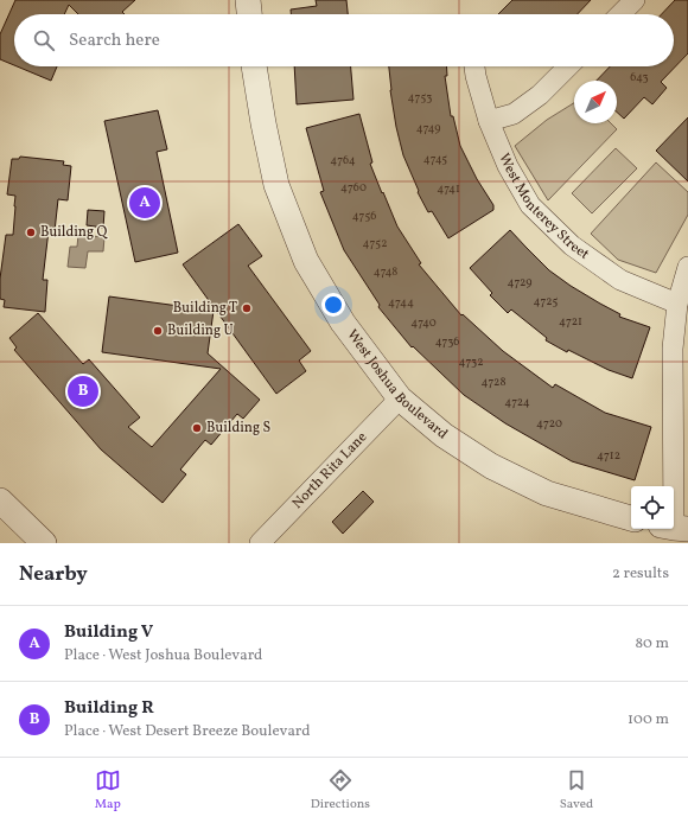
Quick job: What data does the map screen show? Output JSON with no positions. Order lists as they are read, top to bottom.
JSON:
{
  "streets": {
    "street": ["West Monterey Street", "West Joshua Boulevard", "North Rita Lane"]
  },
  "crossings": [
    ["West Joshua Boulevard", "North Rita Lane"]
  ],
  "places": [
    "Building Q",
    "Building T",
    "Building U",
    "Building S"
  ],
  "house_numbers": [
    "643",
    "4753",
    "4749",
    "4745",
    "4764",
    "4760",
    "4741",
    "4756",
    "4752",
    "4748",
    "4729",
    "4725",
    "4744",
    "4721",
    "4740",
    "4736",
    "4732",
    "4728",
    "4724",
    "4720",
    "4712"
  ],
  "north": "top right",
  "page": {
    "search": "Search here",
    "pins": ["A", "B"],
    "heading": ["Nearby", "2 results"],
    "list": [
      {
        "mark": "A",
        "name": "Building V",
        "note": "Place · West Joshua Boulevard",
        "value": "80 m"
      },
      {
        "mark": "B",
        "name": "Building R",
        "note": "Place · West Desert Breeze Boulevard",
        "value": "100 m"
      }
    ],
    "nav": ["Map", "Directions", "Saved"]
  }
}
